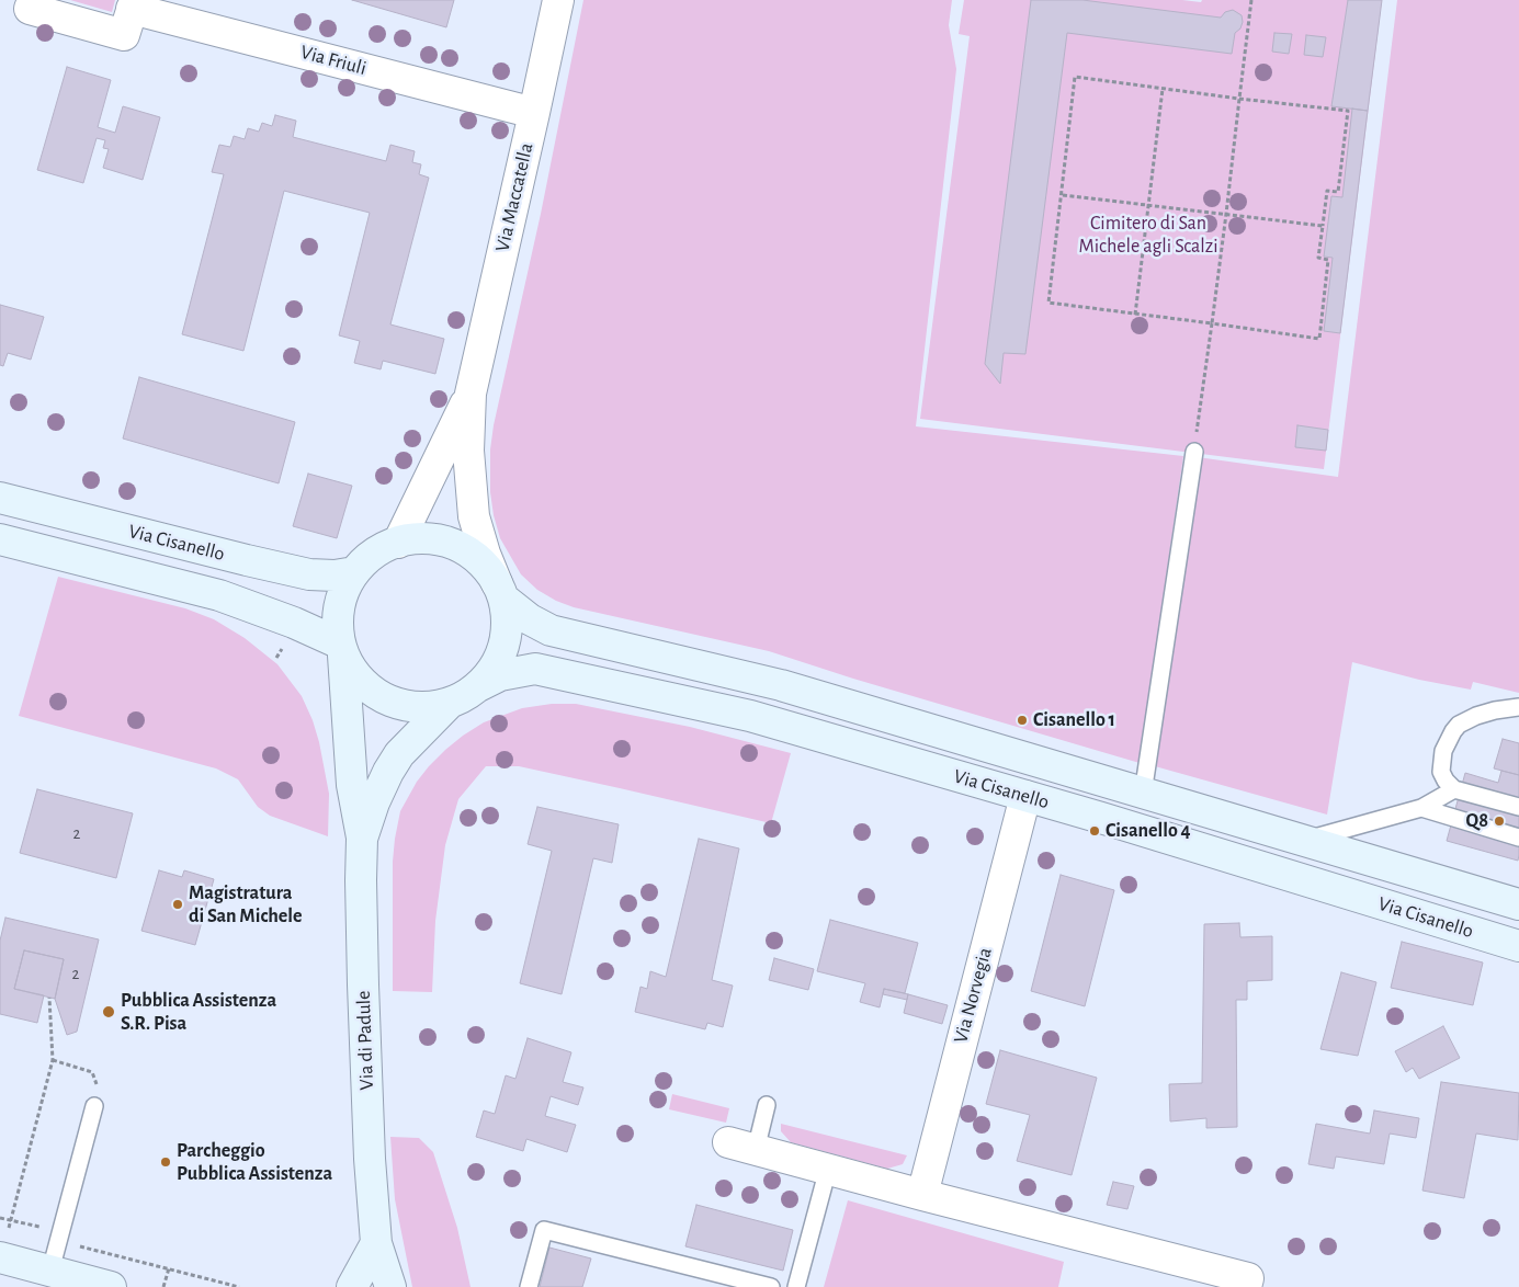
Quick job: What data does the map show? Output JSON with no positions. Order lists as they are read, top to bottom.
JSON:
{
  "streets": {
    "main road": ["Via Cisanello", "Via di Padule"],
    "street": ["Via Friuli", "Via Maccatella", "Via Norvegia"]
  },
  "crossings": [
    ["Via Friuli", "Via Maccatella"],
    ["Via Maccatella", "Via Cisanello"],
    ["Via Maccatella", "Via di Padule"],
    ["Via Cisanello", "Via Norvegia"],
    ["Via Cisanello", "Via di Padule"]
  ],
  "parks": ["Cimitero di San Michele agli Scalzi"],
  "places": [
    "Cisanello 1",
    "Q8",
    "Cisanello 4",
    "Magistratura di San Michele",
    "Pubblica Assistenza S.R. Pisa",
    "Parcheggio Pubblica Assistenza"
  ],
  "house_numbers": ["2", "2"]
}
